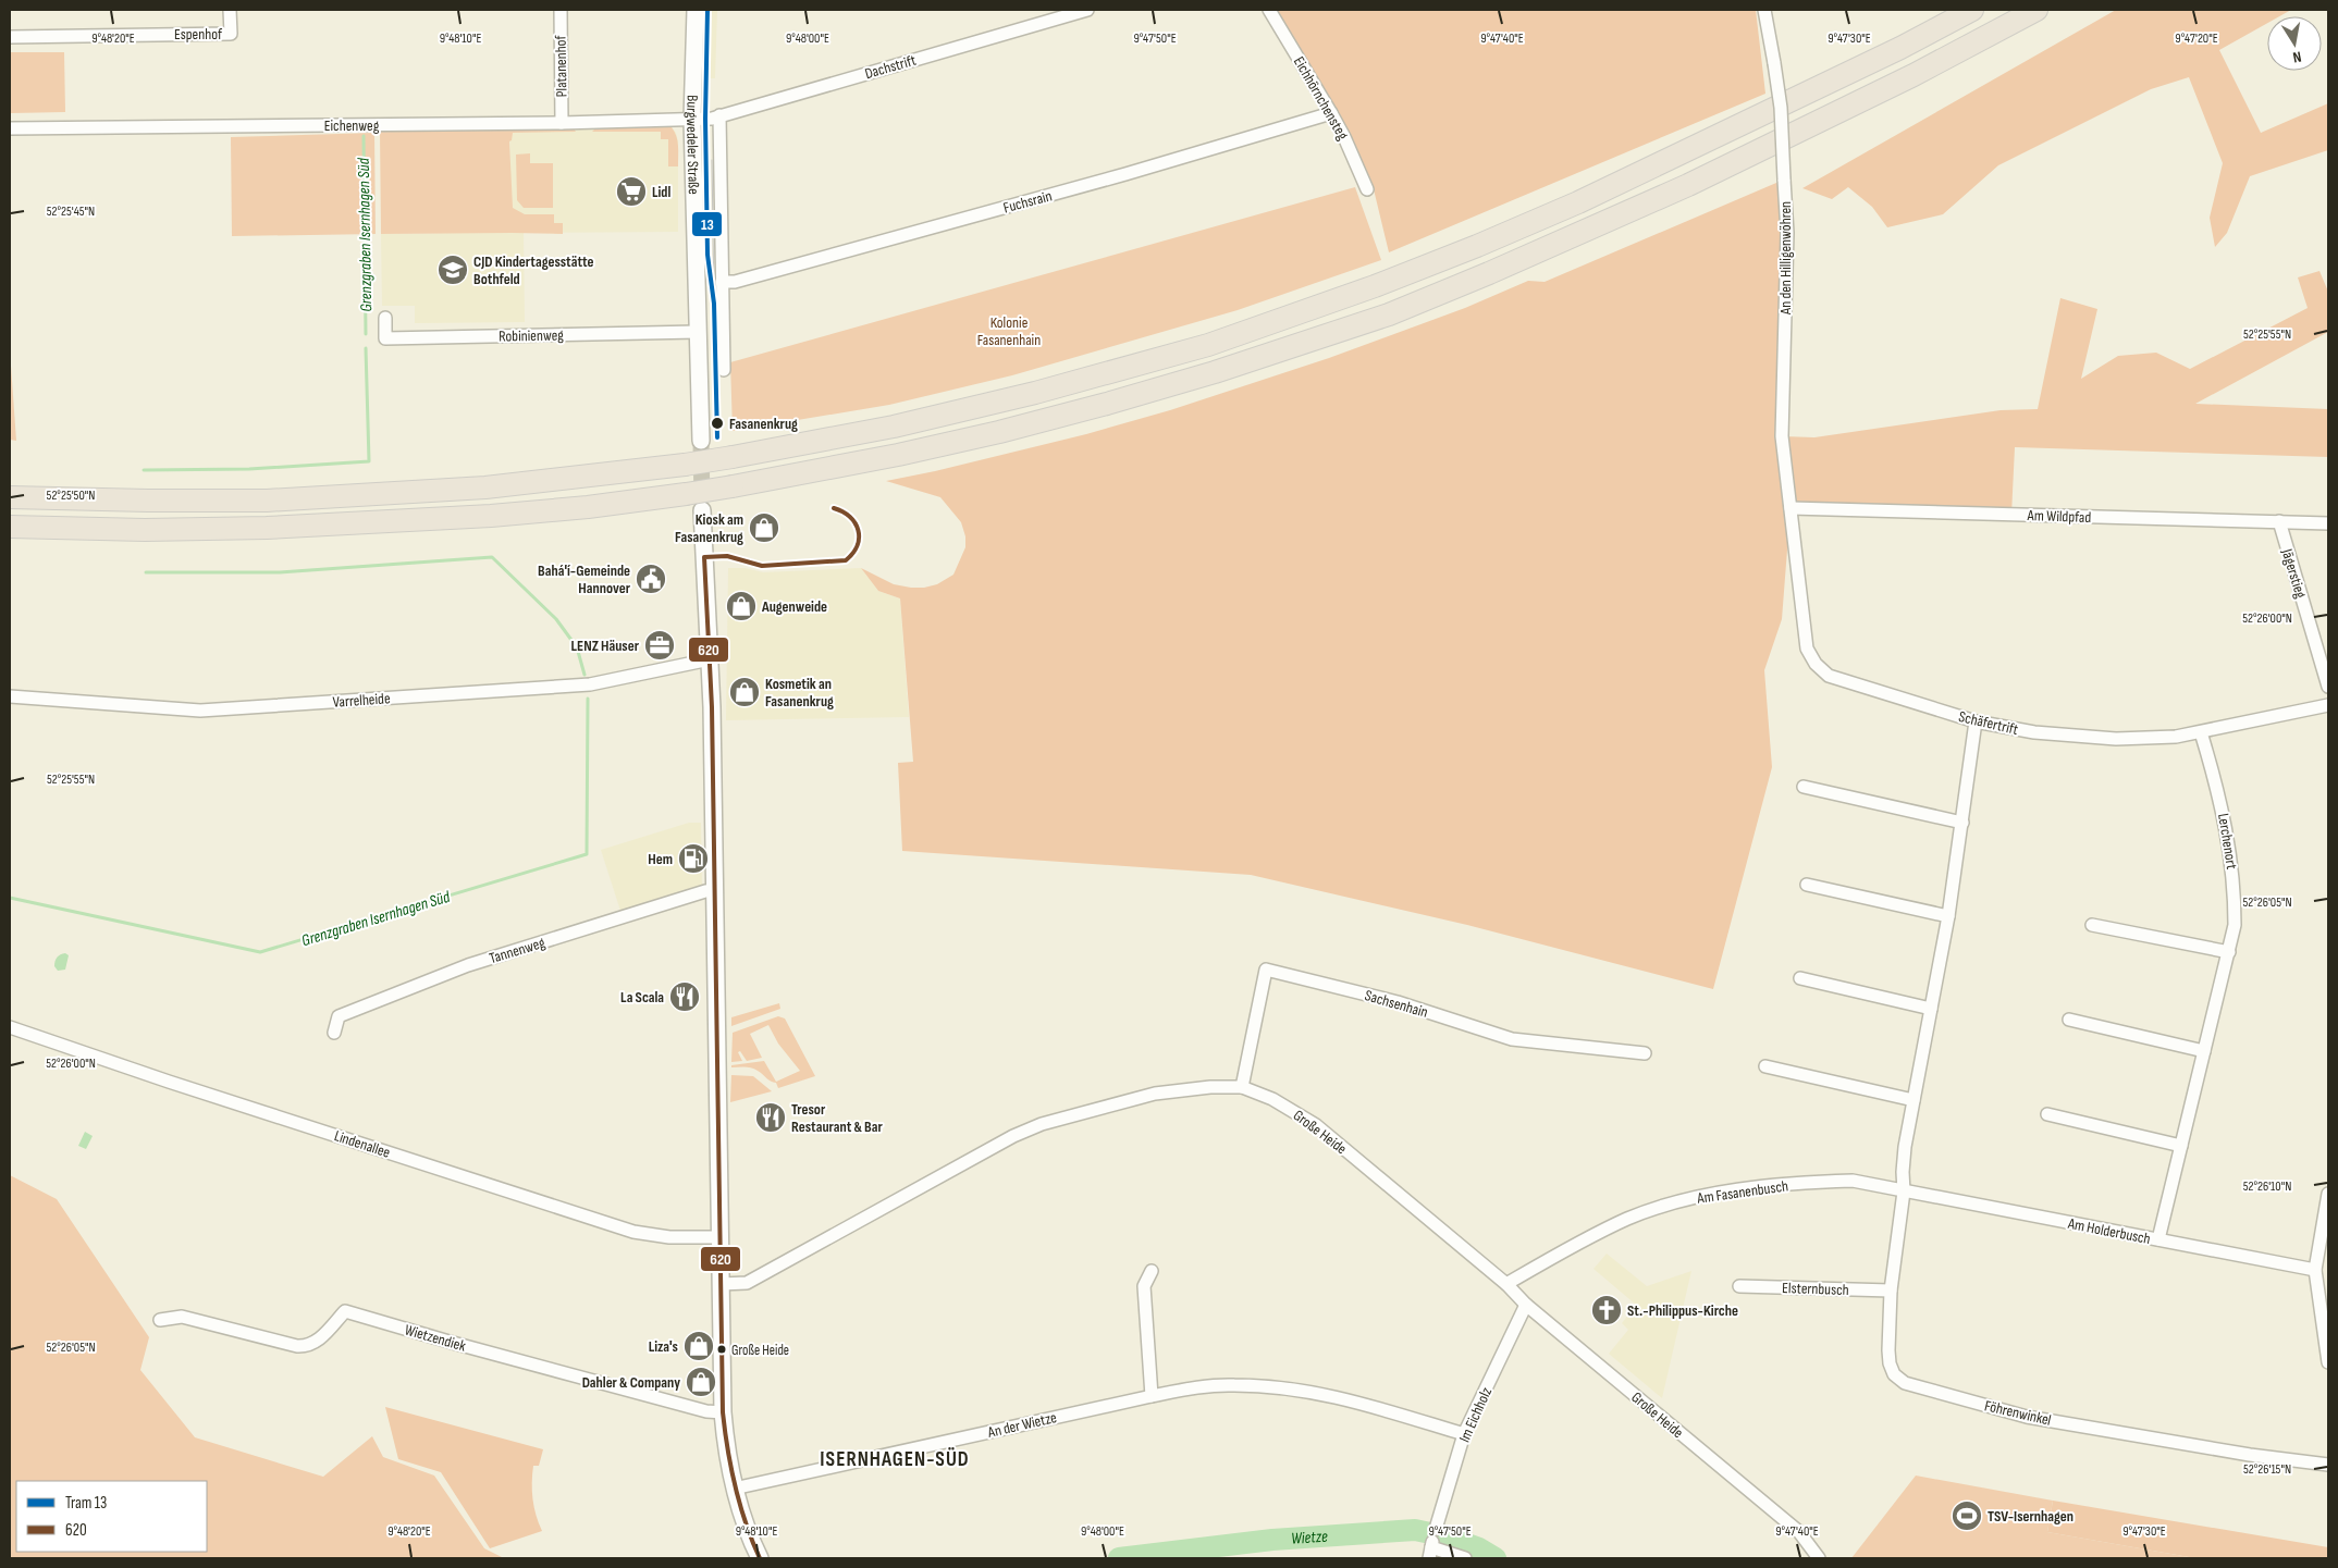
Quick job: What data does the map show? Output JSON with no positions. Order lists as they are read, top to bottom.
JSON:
{
  "streets": {
    "main road": ["Burgwedeler Straße"],
    "street": [
      "Espenhof",
      "Platanenhof",
      "Dachstrift",
      "Eichhörnchensteg",
      "Eichenweg",
      "Fuchsrain",
      "An den Hilligenwöhren",
      "Robinienweg",
      "Am Wildpfad",
      "Jägerstieg",
      "Varrelheide",
      "Schäfertrift",
      "Lerchenort",
      "Tannenweg",
      "Sachsenhain",
      "Große Heide",
      "Lindenallee",
      "Am Fasanenbusch",
      "Am Holderbusch",
      "Elsternbusch",
      "Wietzendiek",
      "Föhrenwinkel",
      "Im Eichholz",
      "An der Wietze"
    ]
  },
  "crossings": [
    ["Platanenhof", "Eichenweg"],
    ["Dachstrift", "Eichenweg"],
    ["Dachstrift", "Burgwedeler Straße"],
    ["Eichhörnchensteg", "Fuchsrain"],
    ["Eichenweg", "Burgwedeler Straße"],
    ["Burgwedeler Straße", "Fuchsrain"],
    ["Burgwedeler Straße", "Robinienweg"],
    ["An den Hilligenwöhren", "Am Wildpfad"],
    ["An den Hilligenwöhren", "Schäfertrift"],
    ["Am Wildpfad", "Jägerstieg"],
    ["Am Wildpfad", "Schäfertrift"],
    ["Schäfertrift", "Lerchenort"],
    ["Lerchenort", "Am Holderbusch"],
    ["Sachsenhain", "Große Heide"],
    ["Große Heide", "Am Fasanenbusch"],
    ["Große Heide", "Im Eichholz"],
    ["Am Fasanenbusch", "Am Holderbusch"],
    ["Am Fasanenbusch", "Föhrenwinkel"],
    ["Am Holderbusch", "Föhrenwinkel"],
    ["Elsternbusch", "Föhrenwinkel"],
    ["Im Eichholz", "An der Wietze"]
  ],
  "districts": ["ISERNHAGEN-SÜD"],
  "water": ["Grenzgraben Isernhagen Süd", "Wietze"],
  "parks": ["Kolonie Fasanenhain"],
  "places": {
    "supermarket": ["Lidl"],
    "school or university": ["CJD Kindertagesstätte Bothfeld"],
    "other": ["Fasanenkrug", "Große Heide"],
    "shop": [
      "Kiosk am Fasanenkrug",
      "Augenweide",
      "Kosmetik an Fasanenkrug",
      "Liza's",
      "Dahler & Company"
    ],
    "public building": ["Bahá'í-Gemeinde Hannover"],
    "office": ["LENZ Häuser"],
    "fuel station": ["Hem"],
    "restaurant": ["La Scala", "Tresor Restaurant & Bar"],
    "church": ["St.-Philippus-Kirche"],
    "sports": ["TSV-Isernhagen"]
  },
  "lines": ["tram line 13", "transit line 620"],
  "legend": ["Tram 13", "620"],
  "north": "bottom",
  "coordinates": [
    "9°48'20\"E",
    "9°48'10\"E",
    "9°48'00\"E",
    "9°47'50\"E",
    "9°47'40\"E",
    "9°47'30\"E",
    "9°47'20\"E",
    "52°25'45\"N",
    "52°25'55\"N",
    "52°25'50\"N",
    "52°26'00\"N",
    "52°26'05\"N",
    "52°26'10\"N",
    "52°26'15\"N"
  ]
}
